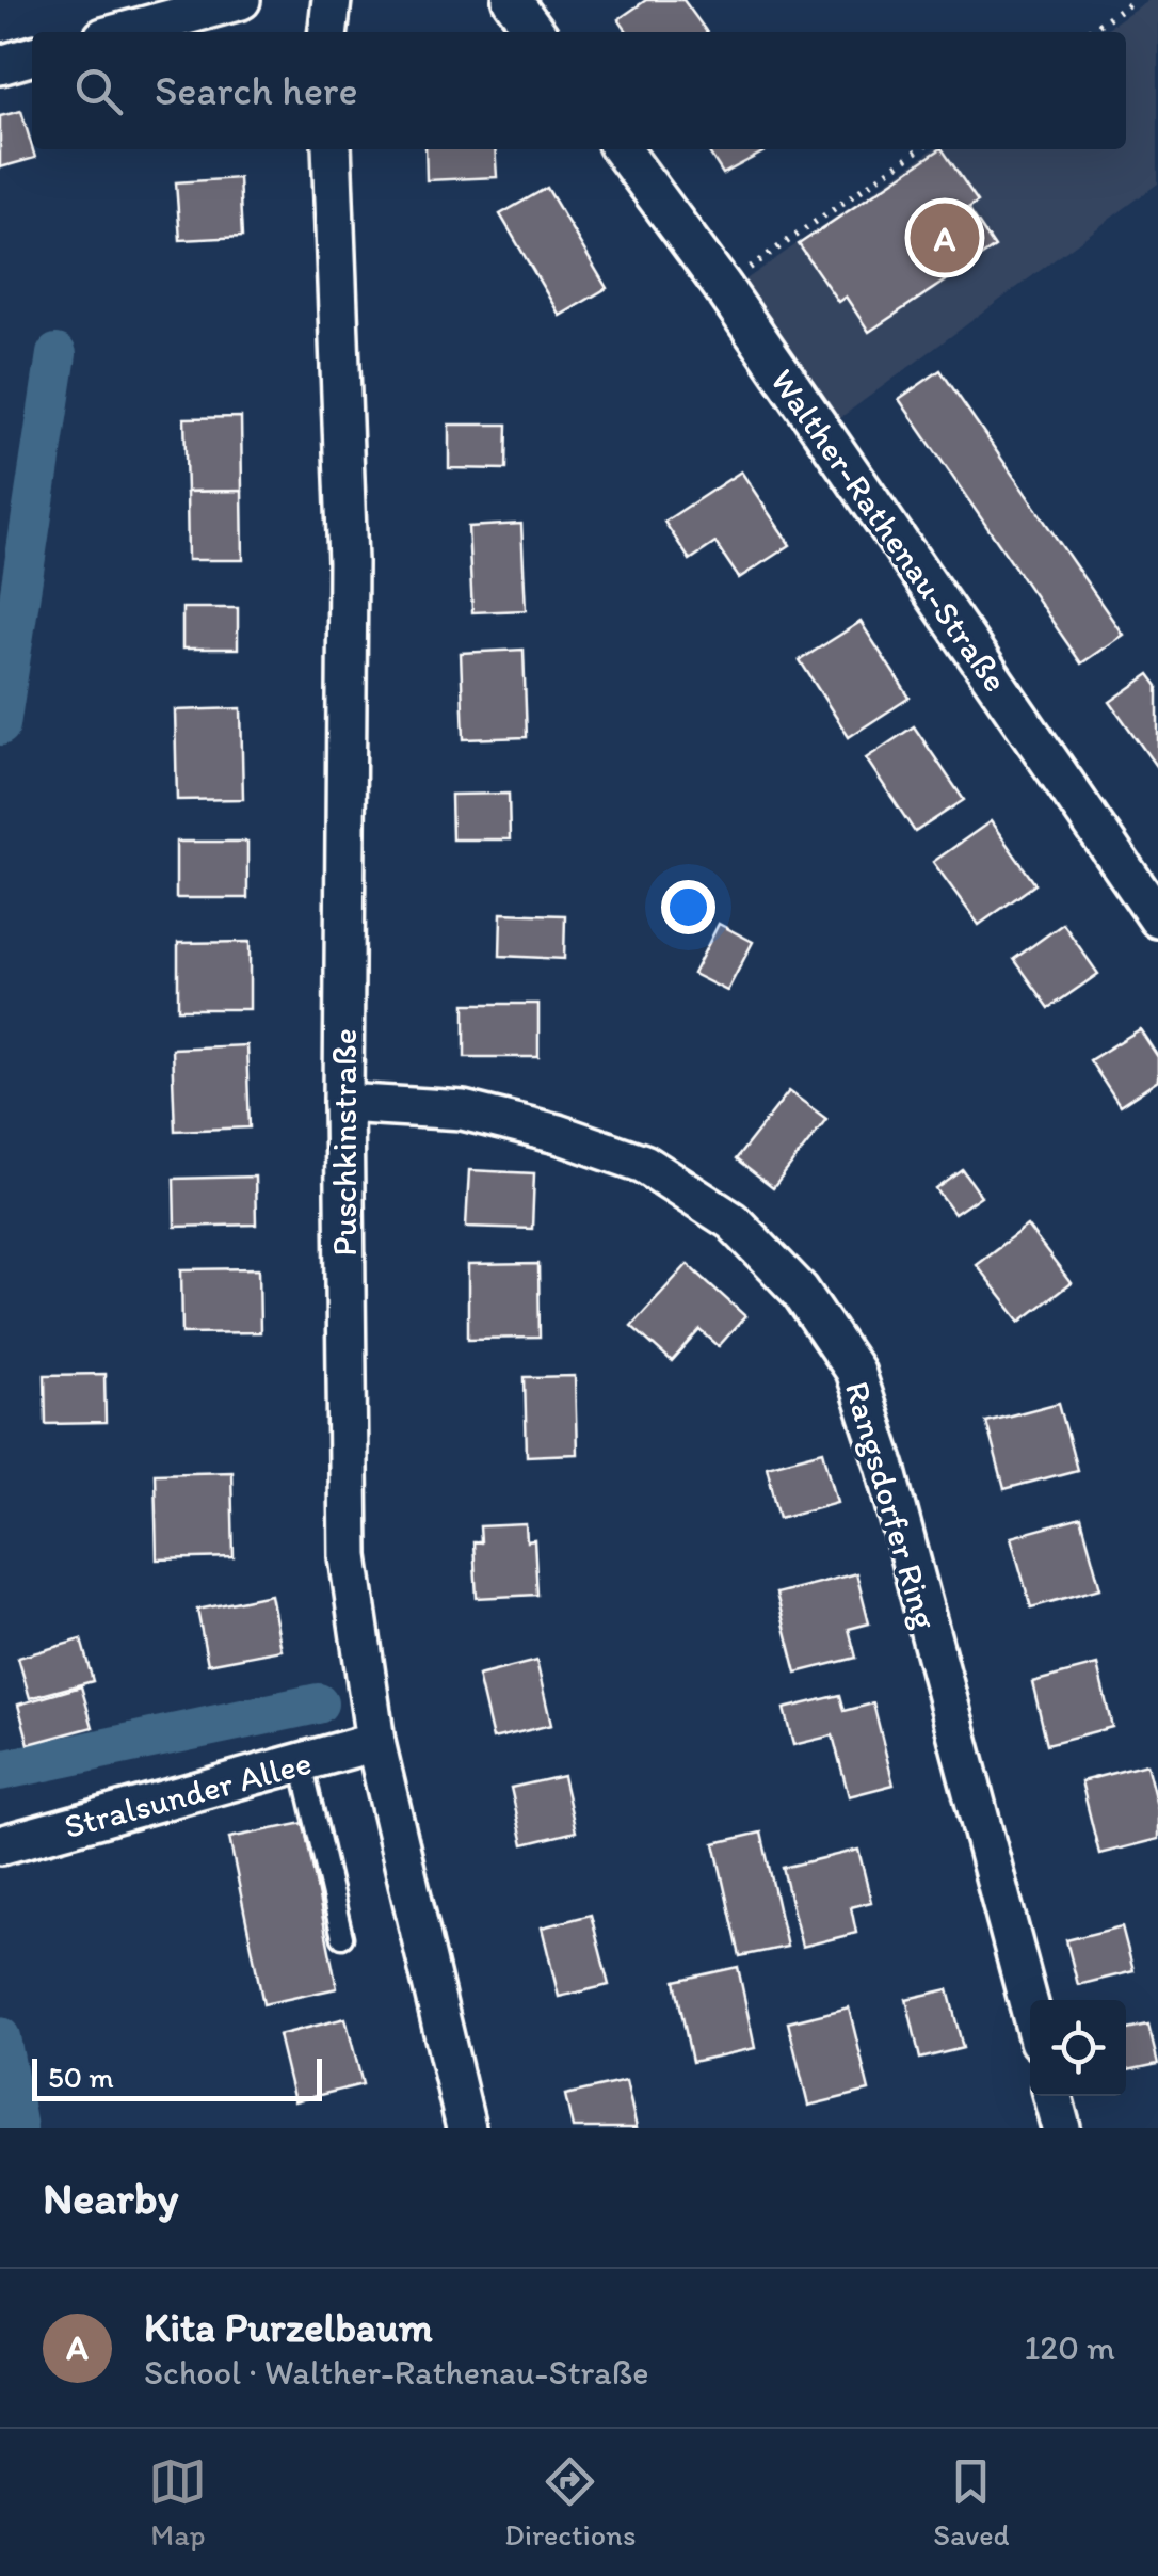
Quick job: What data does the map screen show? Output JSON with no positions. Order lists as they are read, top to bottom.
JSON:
{
  "streets": {
    "street": [
      "Walther-Rathenau-Straße",
      "Puschkinstraße",
      "Rangsdorfer Ring",
      "Stralsunder Allee"
    ]
  },
  "crossings": [
    ["Puschkinstraße", "Rangsdorfer Ring"],
    ["Puschkinstraße", "Stralsunder Allee"]
  ],
  "scale_bar": "50 m",
  "page": {
    "search": "Search here",
    "pins": "A",
    "scale": "50 m",
    "heading": "Nearby",
    "list": [
      {
        "mark": "A",
        "name": "Kita Purzelbaum",
        "note": "School · Walther-Rathenau-Straße",
        "value": "120 m"
      }
    ],
    "nav": ["Map", "Directions", "Saved"]
  }
}
